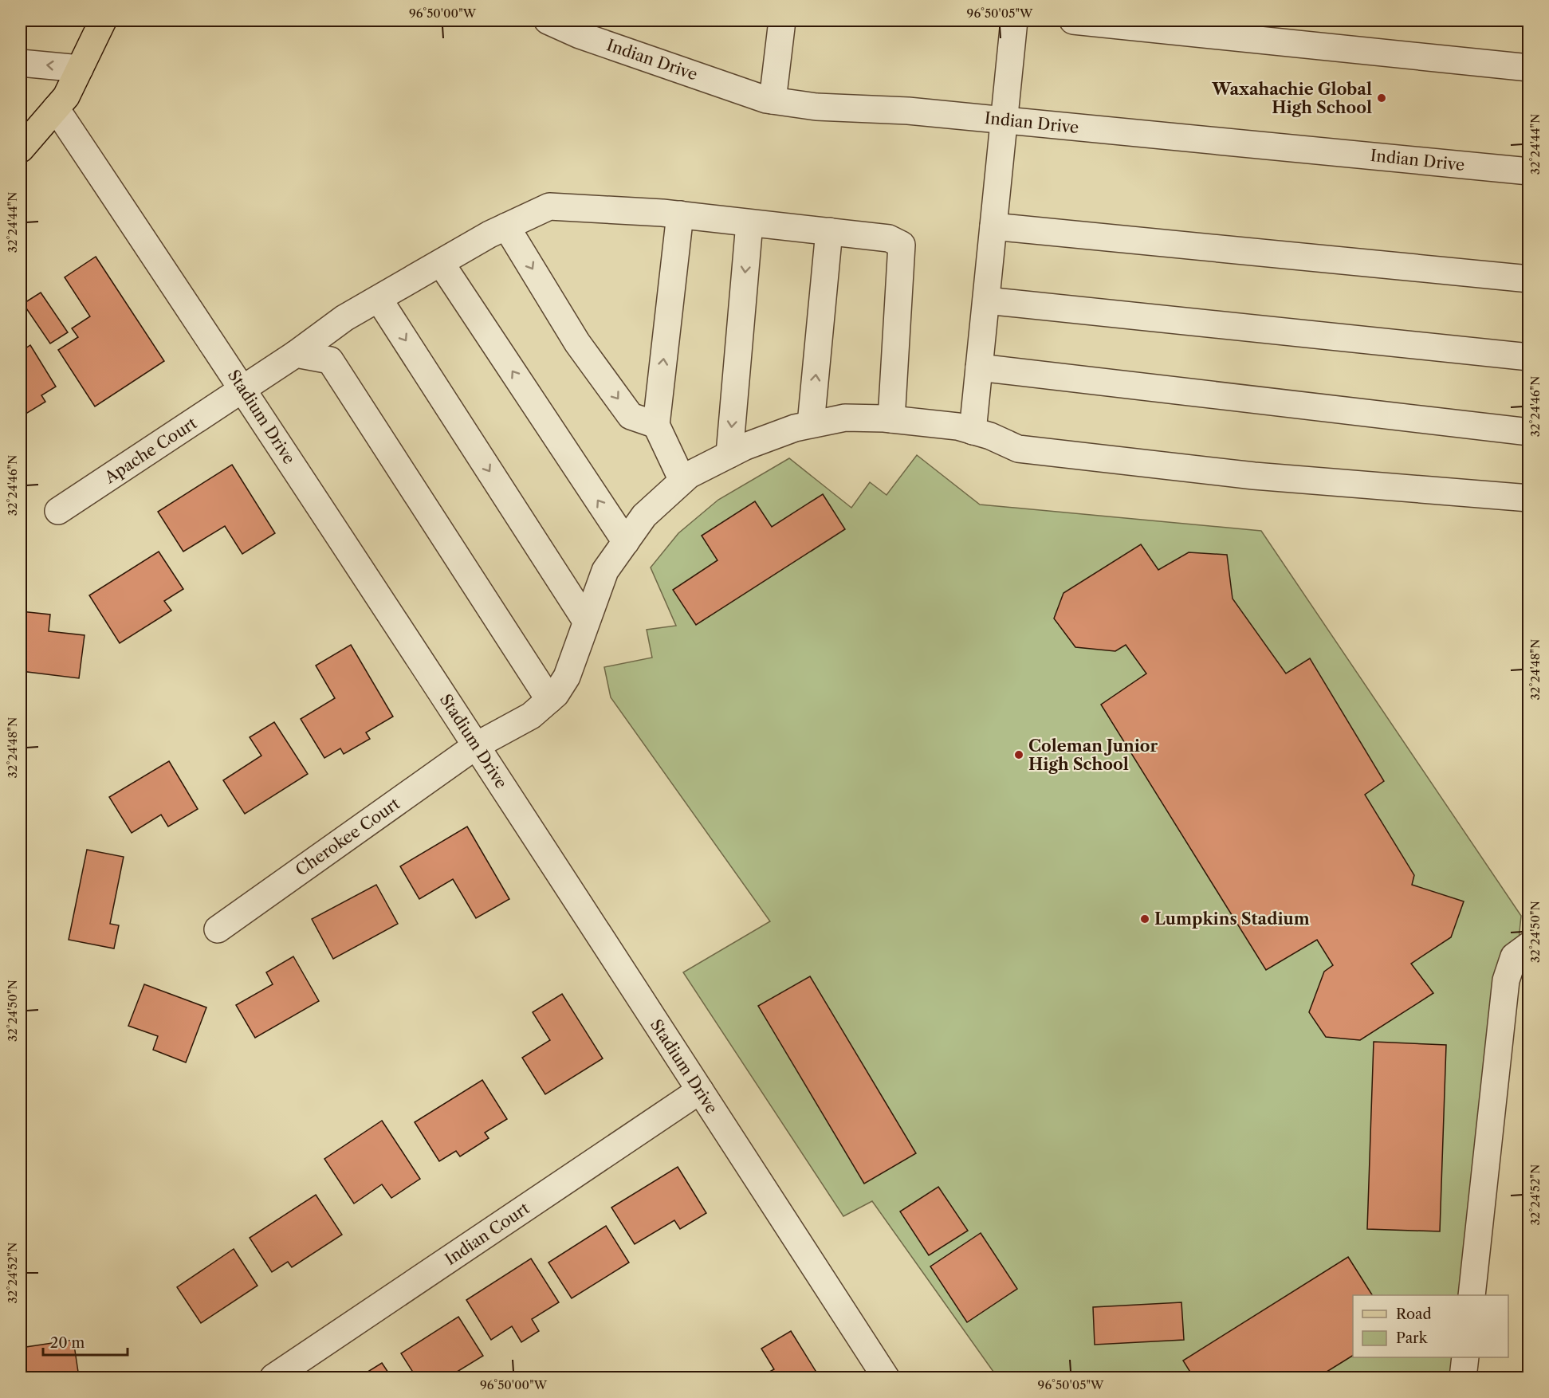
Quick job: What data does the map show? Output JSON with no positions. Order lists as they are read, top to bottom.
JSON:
{
  "streets": {
    "street": [
      "Indian Drive",
      "Stadium Drive",
      "Apache Court",
      "Cherokee Court",
      "Indian Court"
    ]
  },
  "crossings": [
    ["Stadium Drive", "Apache Court"],
    ["Stadium Drive", "Cherokee Court"],
    ["Stadium Drive", "Indian Court"],
    ["Apache Court", "Cherokee Court"]
  ],
  "places": ["Waxahachie Global High School", "Coleman Junior High School", "Lumpkins Stadium"],
  "legend": ["Road", "Park"],
  "scale_bar": "20 m",
  "coordinates": [
    "96°50'00\"W",
    "96°50'05\"W",
    "32°24'44\"N",
    "32°24'46\"N",
    "32°24'48\"N",
    "32°24'50\"N",
    "32°24'52\"N"
  ]
}
